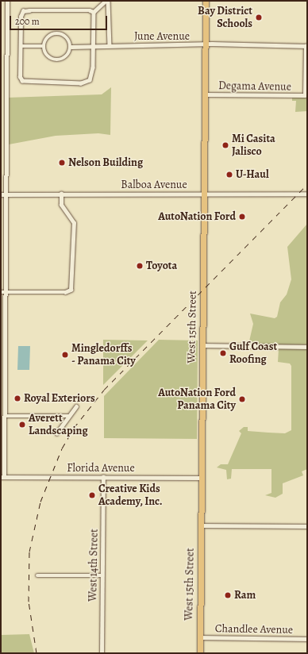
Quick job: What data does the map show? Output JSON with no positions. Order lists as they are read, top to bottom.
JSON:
{
  "streets": {
    "highway": ["West 15th Street"],
    "street": [
      "June Avenue",
      "Degama Avenue",
      "Balboa Avenue",
      "Florida Avenue",
      "West 14th Street",
      "Chandlee Avenue"
    ]
  },
  "crossings": [
    ["June Avenue", "Degama Avenue"],
    ["June Avenue", "West 15th Street"],
    ["Degama Avenue", "West 15th Street"],
    ["Balboa Avenue", "West 15th Street"],
    ["West 15th Street", "Florida Avenue"],
    ["West 15th Street", "Chandlee Avenue"],
    ["Florida Avenue", "West 14th Street"]
  ],
  "places": [
    "Bay District Schools",
    "Mi Casita Jalisco",
    "Nelson Building",
    "U-Haul",
    "AutoNation Ford",
    "Toyota",
    "Gulf Coast Roofing",
    "Mingledorffs - Panama City",
    "Royal Exteriors",
    "AutoNation Ford Panama City",
    "Averett Landscaping",
    "Creative Kids Academy, Inc.",
    "Ram"
  ],
  "scale_bar": "200 m"
}
